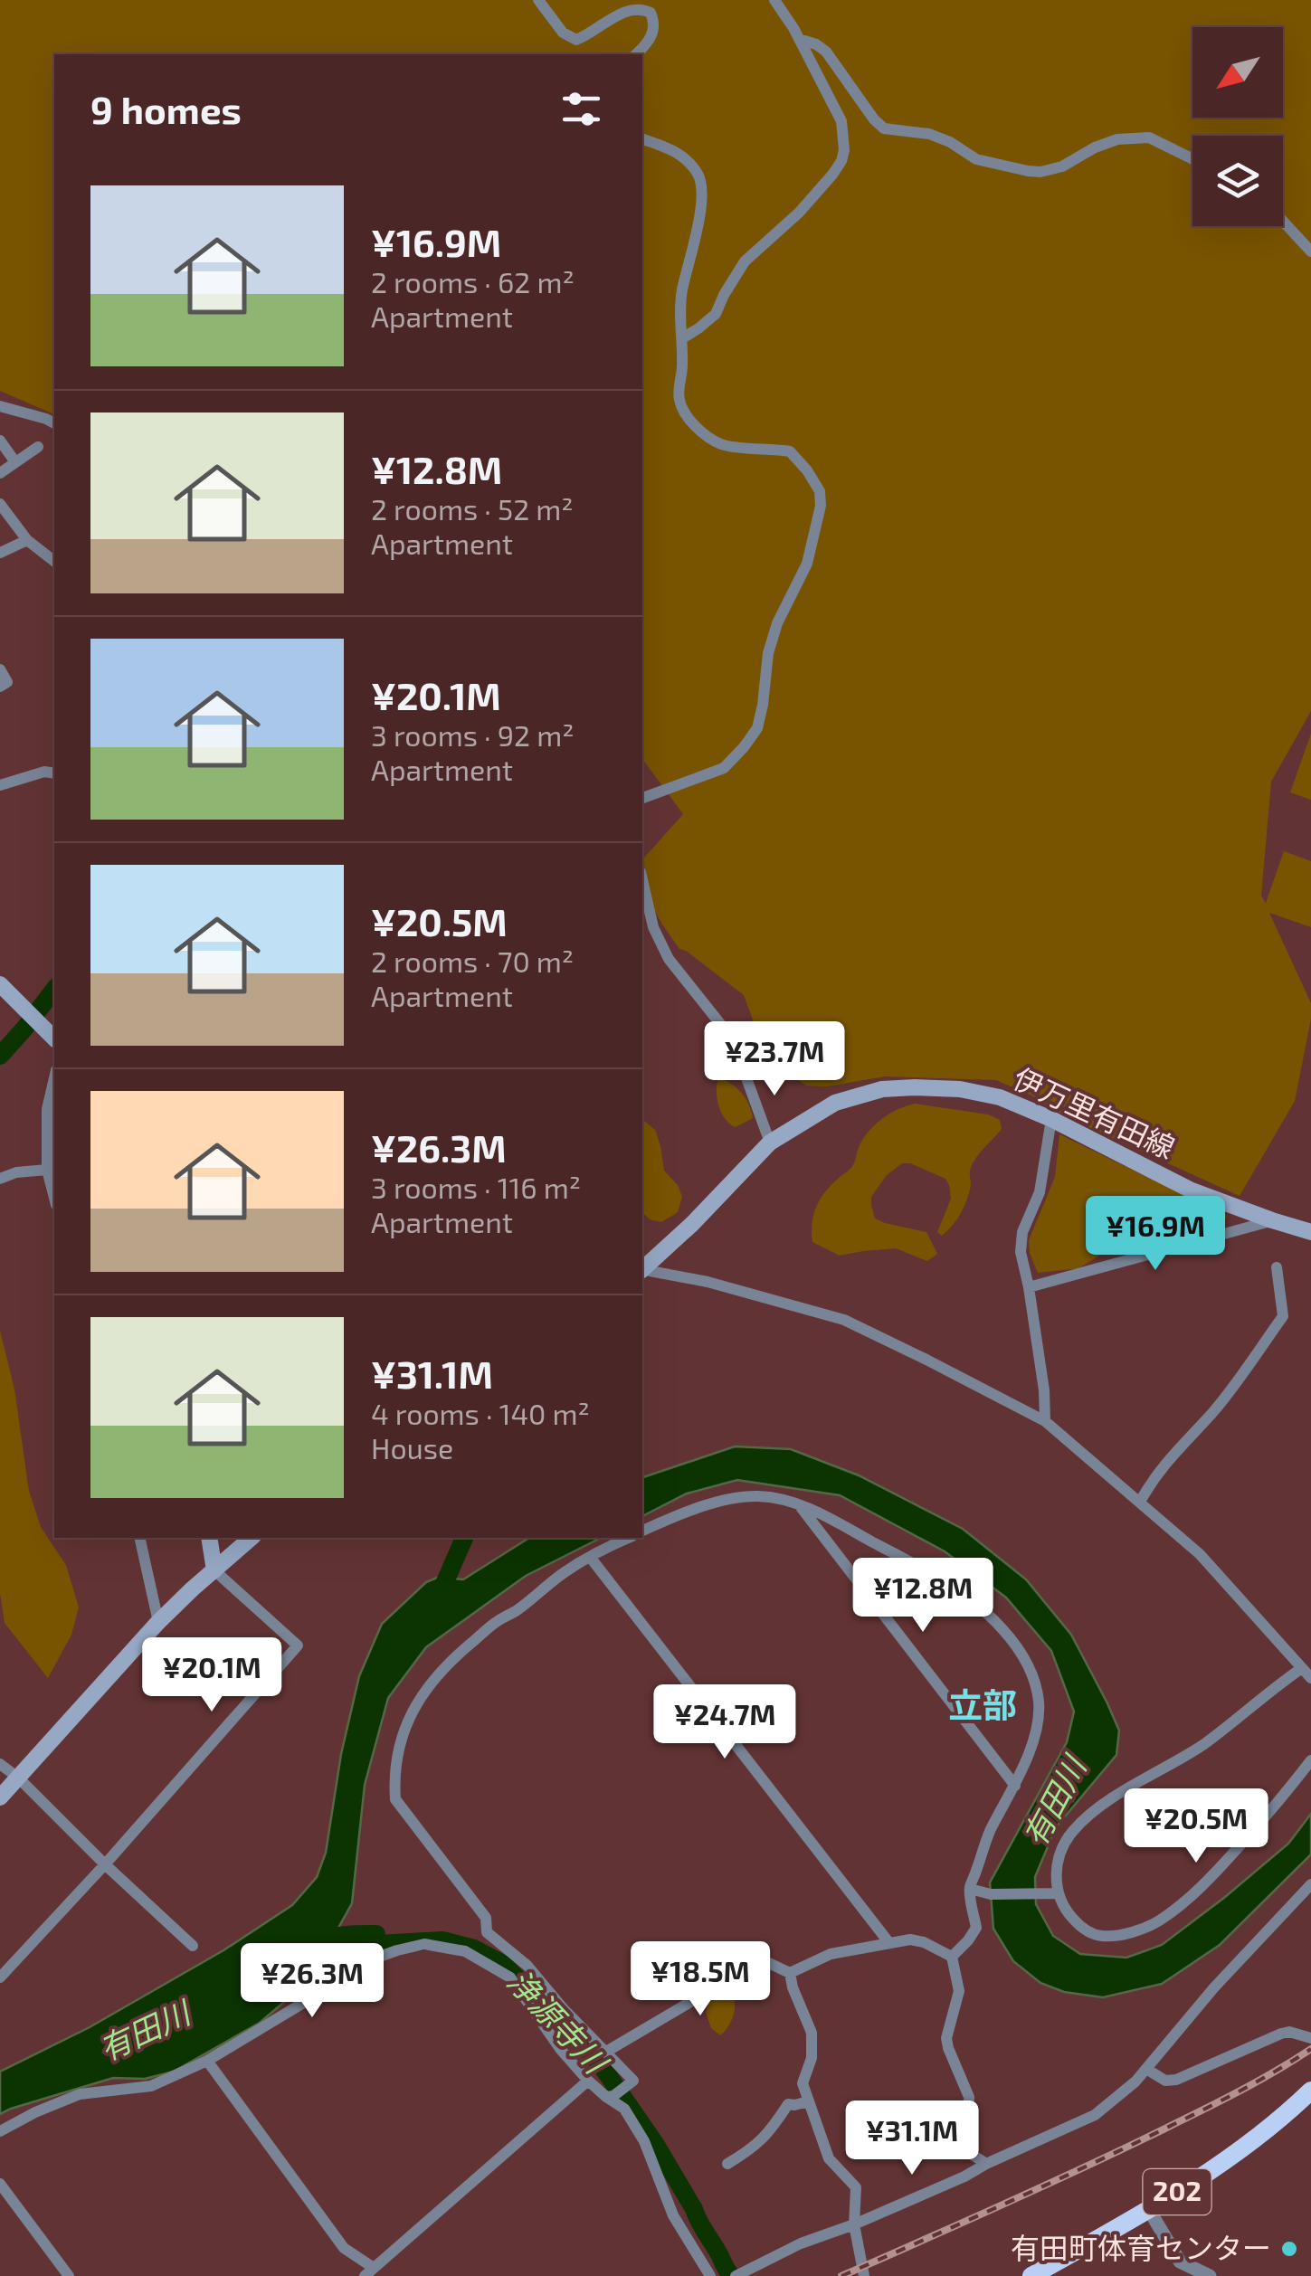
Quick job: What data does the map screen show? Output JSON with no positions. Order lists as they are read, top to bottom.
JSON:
{
  "streets": {
    "highway": ["202"],
    "main road": ["伊万里有田線"]
  },
  "districts": ["立部"],
  "water": ["有田川", "浄源寺川"],
  "places": ["有田町体育センター"],
  "north": "bottom left",
  "page": {
    "heading": "9 homes",
    "list": [
      {
        "name": "¥16.9M",
        "note": "2 rooms · 62 m² · Apartment"
      },
      {
        "name": "¥12.8M",
        "note": "2 rooms · 52 m² · Apartment"
      },
      {
        "name": "¥20.1M",
        "note": "3 rooms · 92 m² · Apartment"
      },
      {
        "name": "¥20.5M",
        "note": "2 rooms · 70 m² · Apartment"
      },
      {
        "name": "¥26.3M",
        "note": "3 rooms · 116 m² · Apartment"
      },
      {
        "name": "¥31.1M",
        "note": "4 rooms · 140 m² · House"
      }
    ],
    "price": [
      "¥23.7M",
      "¥16.9M",
      "¥12.8M",
      "¥20.1M",
      "¥24.7M",
      "¥20.5M",
      "¥18.5M",
      "¥26.3M",
      "¥31.1M"
    ]
  }
}
